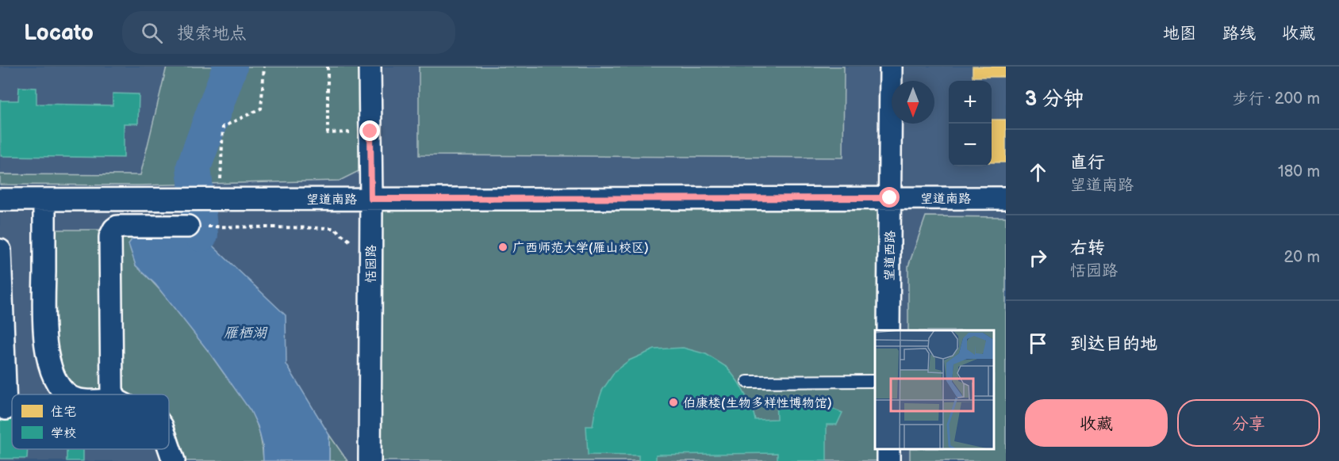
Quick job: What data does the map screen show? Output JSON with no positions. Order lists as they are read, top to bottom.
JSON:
{
  "streets": {
    "street": ["望道南路", "望道西路", "恬园路"]
  },
  "crossings": [
    ["望道南路", "望道西路"],
    ["望道南路", "恬园路"]
  ],
  "water": ["雁栖湖"],
  "places": ["广西师范大学(雁山校区)", "伯康楼(生物多样性博物馆)"],
  "legend": ["住宅", "学校"],
  "north": "bottom",
  "page": {
    "header": "Locato",
    "search": "搜索地点",
    "nav": ["地图", "路线", "收藏"],
    "heading": ["3 分钟", "步行 · 200 m"],
    "map_buttons": ["+", "−"],
    "list": [
      ["直行", "望道南路", "180 m"],
      ["右转", "恬园路", "20 m"],
      "到达目的地"
    ],
    "buttons": ["收藏", "分享"]
  }
}
